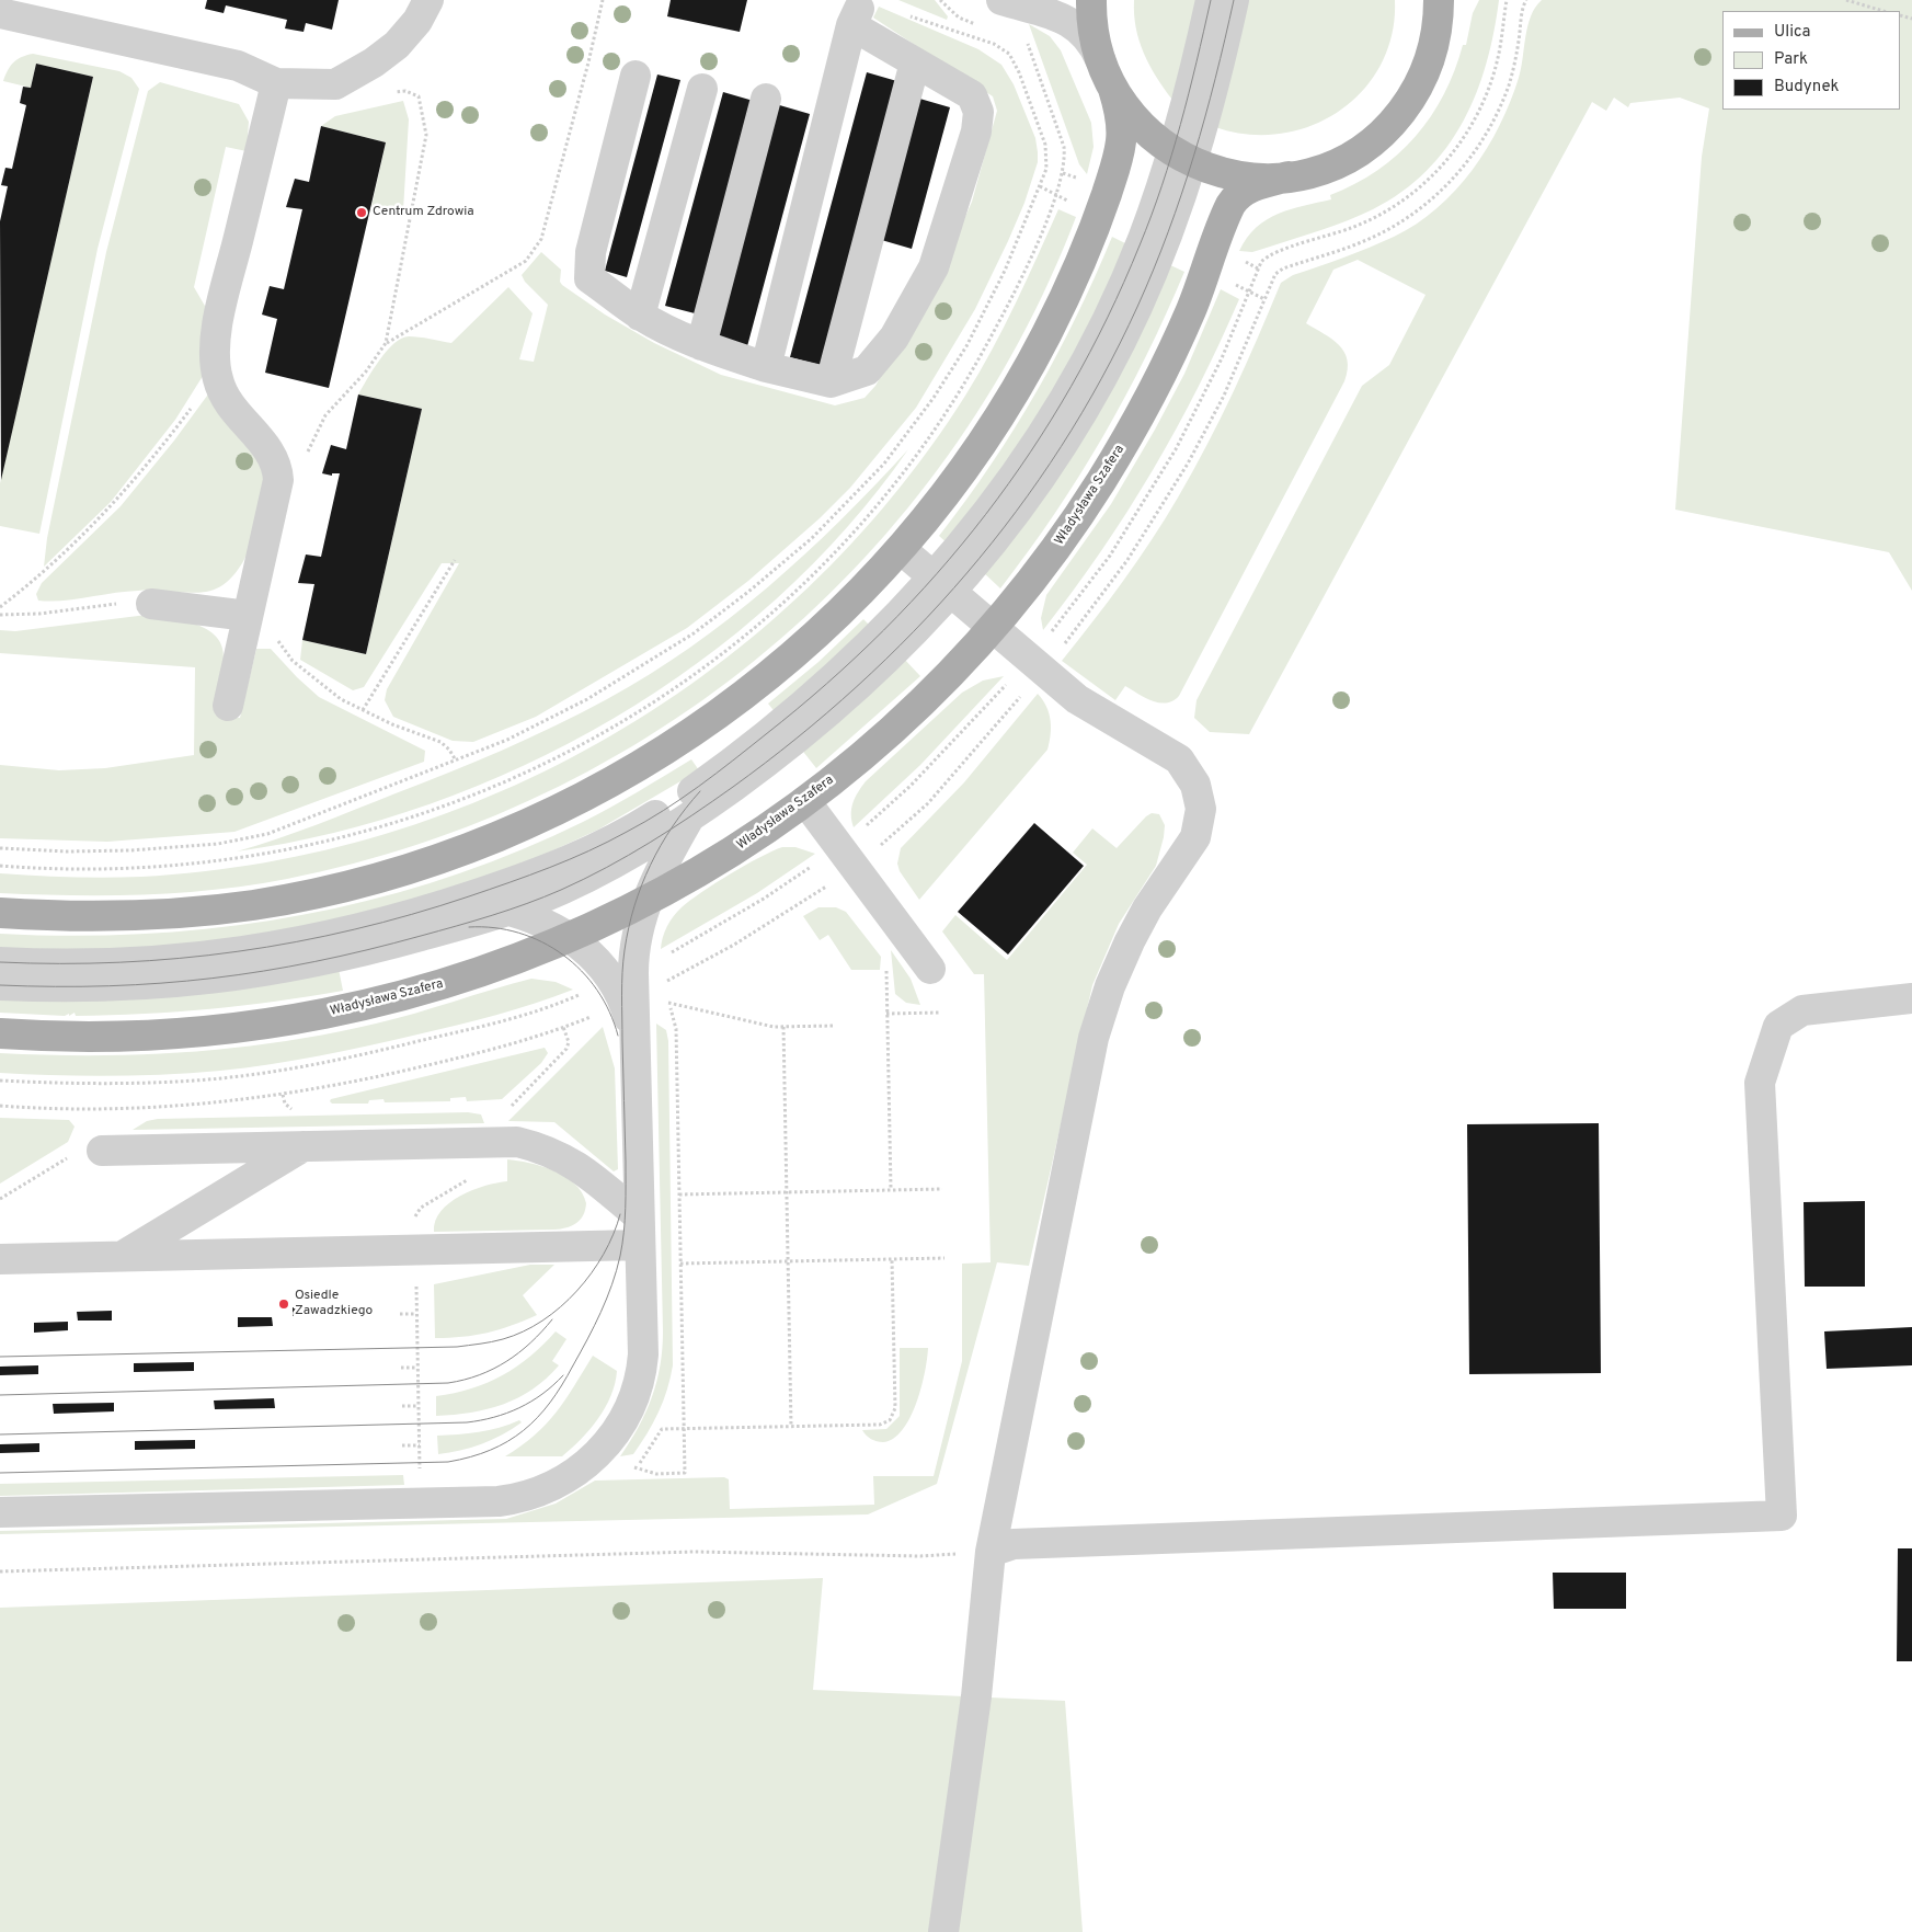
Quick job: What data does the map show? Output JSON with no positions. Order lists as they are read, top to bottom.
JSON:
{
  "streets": {
    "main road": ["Władysława Szafera"]
  },
  "places": ["Centrum Zdrowia", "Osiedle Zawadzkiego"],
  "legend": ["Ulica", "Park", "Budynek"]
}
